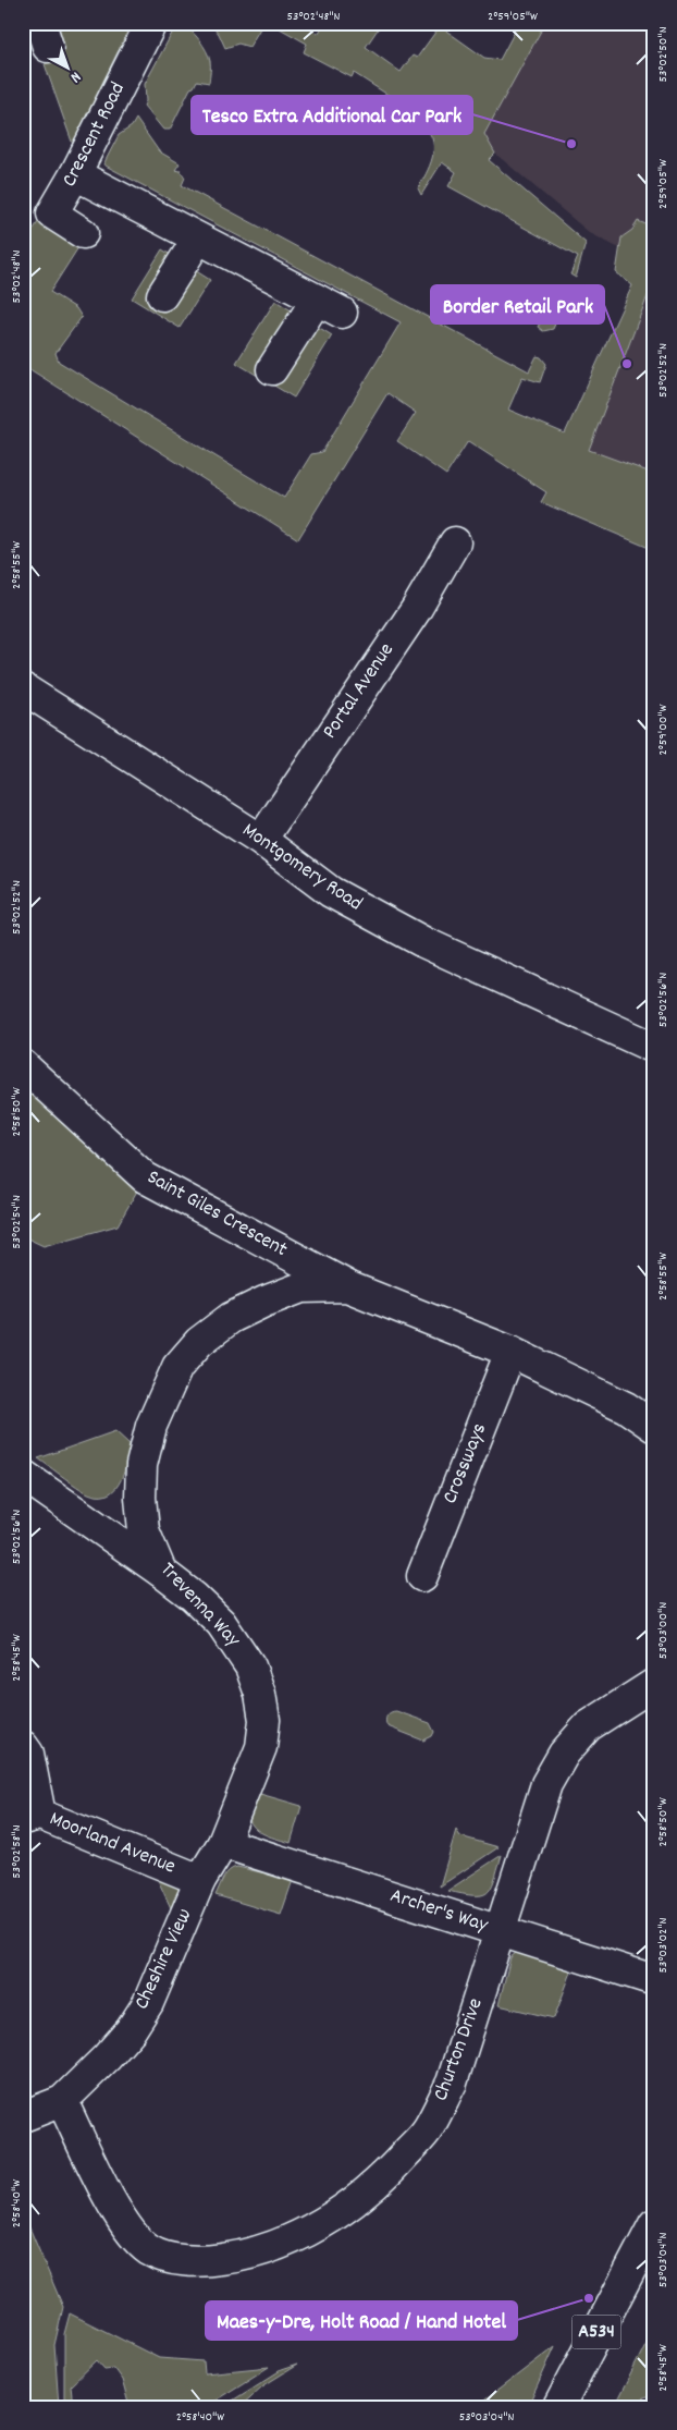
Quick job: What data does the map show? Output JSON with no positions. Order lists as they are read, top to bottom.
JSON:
{
  "streets": {
    "street": [
      "Crescent Road",
      "Portal Avenue",
      "Montgomery Road",
      "Saint Giles Crescent",
      "Crossways",
      "Trevenna Way",
      "Moorland Avenue",
      "Archer's Way",
      "Cheshire View",
      "Churton Drive",
      "A534"
    ]
  },
  "crossings": [
    ["Portal Avenue", "Montgomery Road"],
    ["Saint Giles Crescent", "Trevenna Way"],
    ["Crossways", "Trevenna Way"],
    ["Trevenna Way", "Moorland Avenue"],
    ["Trevenna Way", "Archer's Way"],
    ["Trevenna Way", "Cheshire View"],
    ["Moorland Avenue", "Cheshire View"],
    ["Archer's Way", "Churton Drive"],
    ["Cheshire View", "Churton Drive"]
  ],
  "places": ["Tesco Extra Additional Car Park", "Border Retail Park", "Maes-y-Dre, Holt Road / Hand Hotel"],
  "north": "bottom right",
  "coordinates": [
    "53°02'48\"N",
    "2°59'05\"W",
    "53°02'50\"N",
    "53°02'52\"N",
    "2°58'55\"W",
    "2°59'00\"W",
    "53°02'56\"N",
    "2°58'50\"W",
    "53°02'54\"N",
    "53°03'00\"N",
    "2°58'45\"W",
    "53°02'58\"N",
    "53°03'02\"N",
    "2°58'40\"W",
    "53°03'04\"N"
  ]
}
